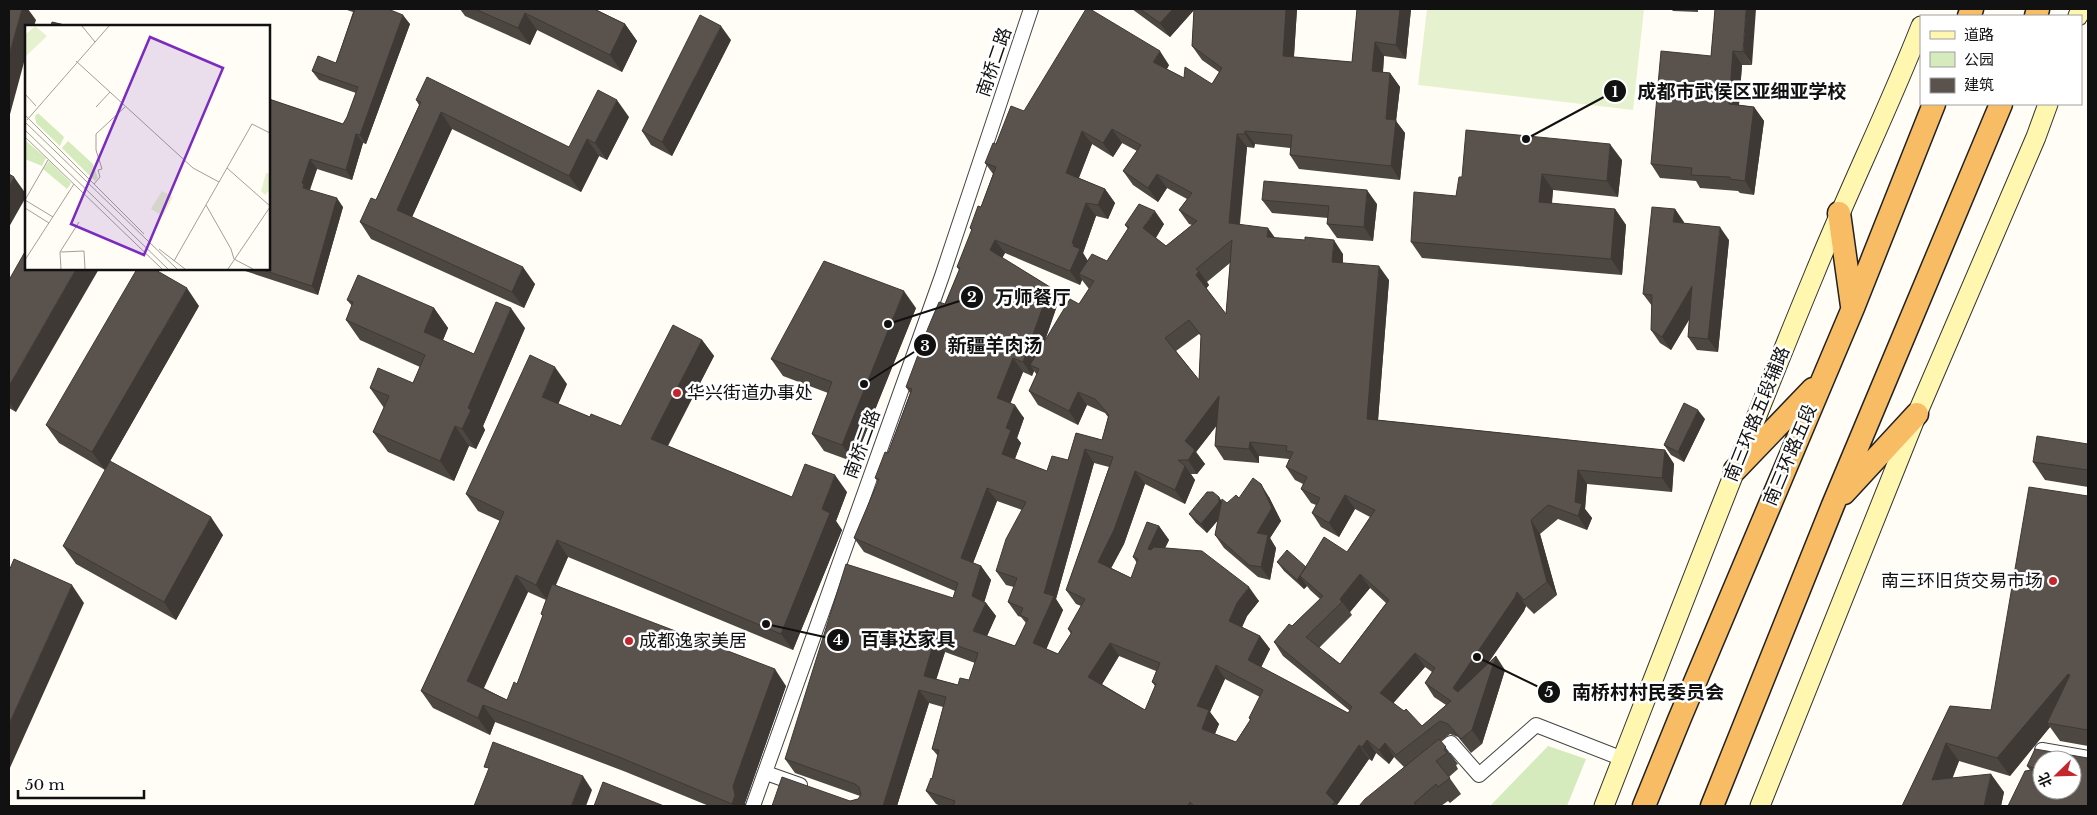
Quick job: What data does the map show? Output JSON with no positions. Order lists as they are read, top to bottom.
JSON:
{
  "streets": {
    "highway": ["南三环路五段"],
    "main road": ["南三环路五段辅路"],
    "street": ["南桥二路"]
  },
  "places": [
    "成都市武侯区亚细亚学校",
    "万师餐厅",
    "新疆羊肉汤",
    "华兴街道办事处",
    "南三环旧货交易市场",
    "百事达家具",
    "成都逸家美居",
    "南桥村村民委员会"
  ],
  "legend": ["道路", "公园", "建筑"],
  "scale_bar": "50 m",
  "north": "bottom left"
}
